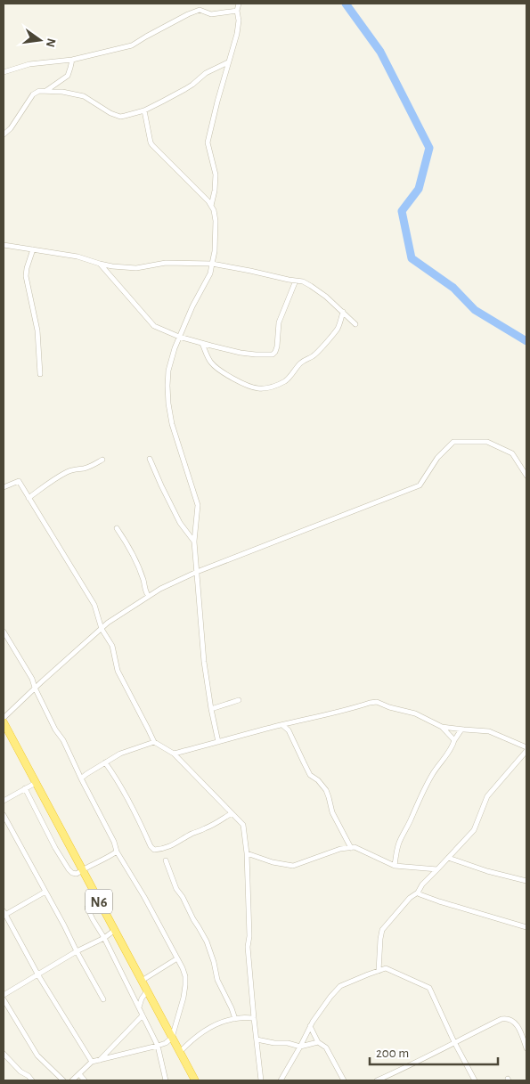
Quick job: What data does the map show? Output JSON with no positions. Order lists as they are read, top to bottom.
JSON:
{
  "streets": {
    "highway": ["N6"]
  },
  "scale_bar": "200 m",
  "north": "right"
}
